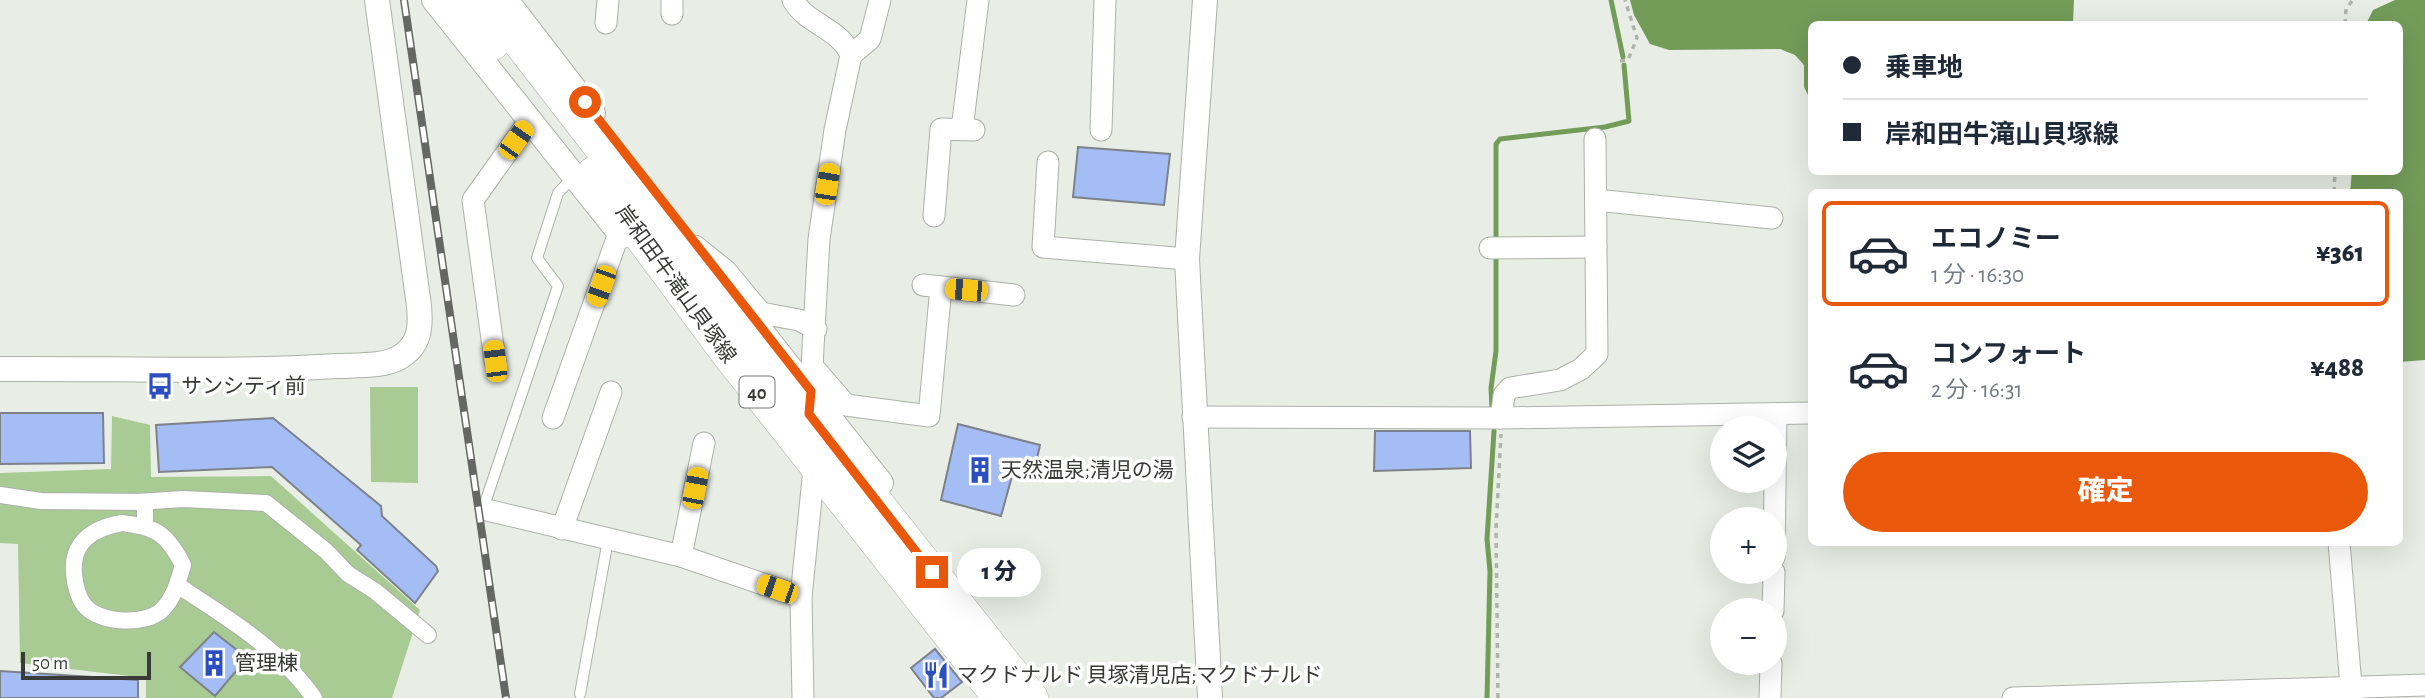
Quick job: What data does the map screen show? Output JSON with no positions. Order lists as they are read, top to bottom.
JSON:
{
  "streets": {
    "main road": ["岸和田牛滝山貝塚線", "40"]
  },
  "places": {
    "bus stop": ["サンシティ前"],
    "building": ["天然温泉;清児の湯", "管理棟"],
    "restaurant": ["マクドナルド 貝塚清児店;マクドナルド"]
  },
  "scale_bar": "50 m",
  "page": {
    "banner": ["乗車地", "岸和田牛滝山貝塚線"],
    "list": [
      {
        "name": "エコノミー",
        "note": "1 分 · 16:30",
        "value": "¥361"
      },
      {
        "name": "コンフォート",
        "note": "2 分 · 16:31",
        "value": "¥488"
      }
    ],
    "map_buttons": ["+", "−"],
    "buttons": "確定",
    "bubble": "1 分",
    "scale": "50 m"
  }
}
